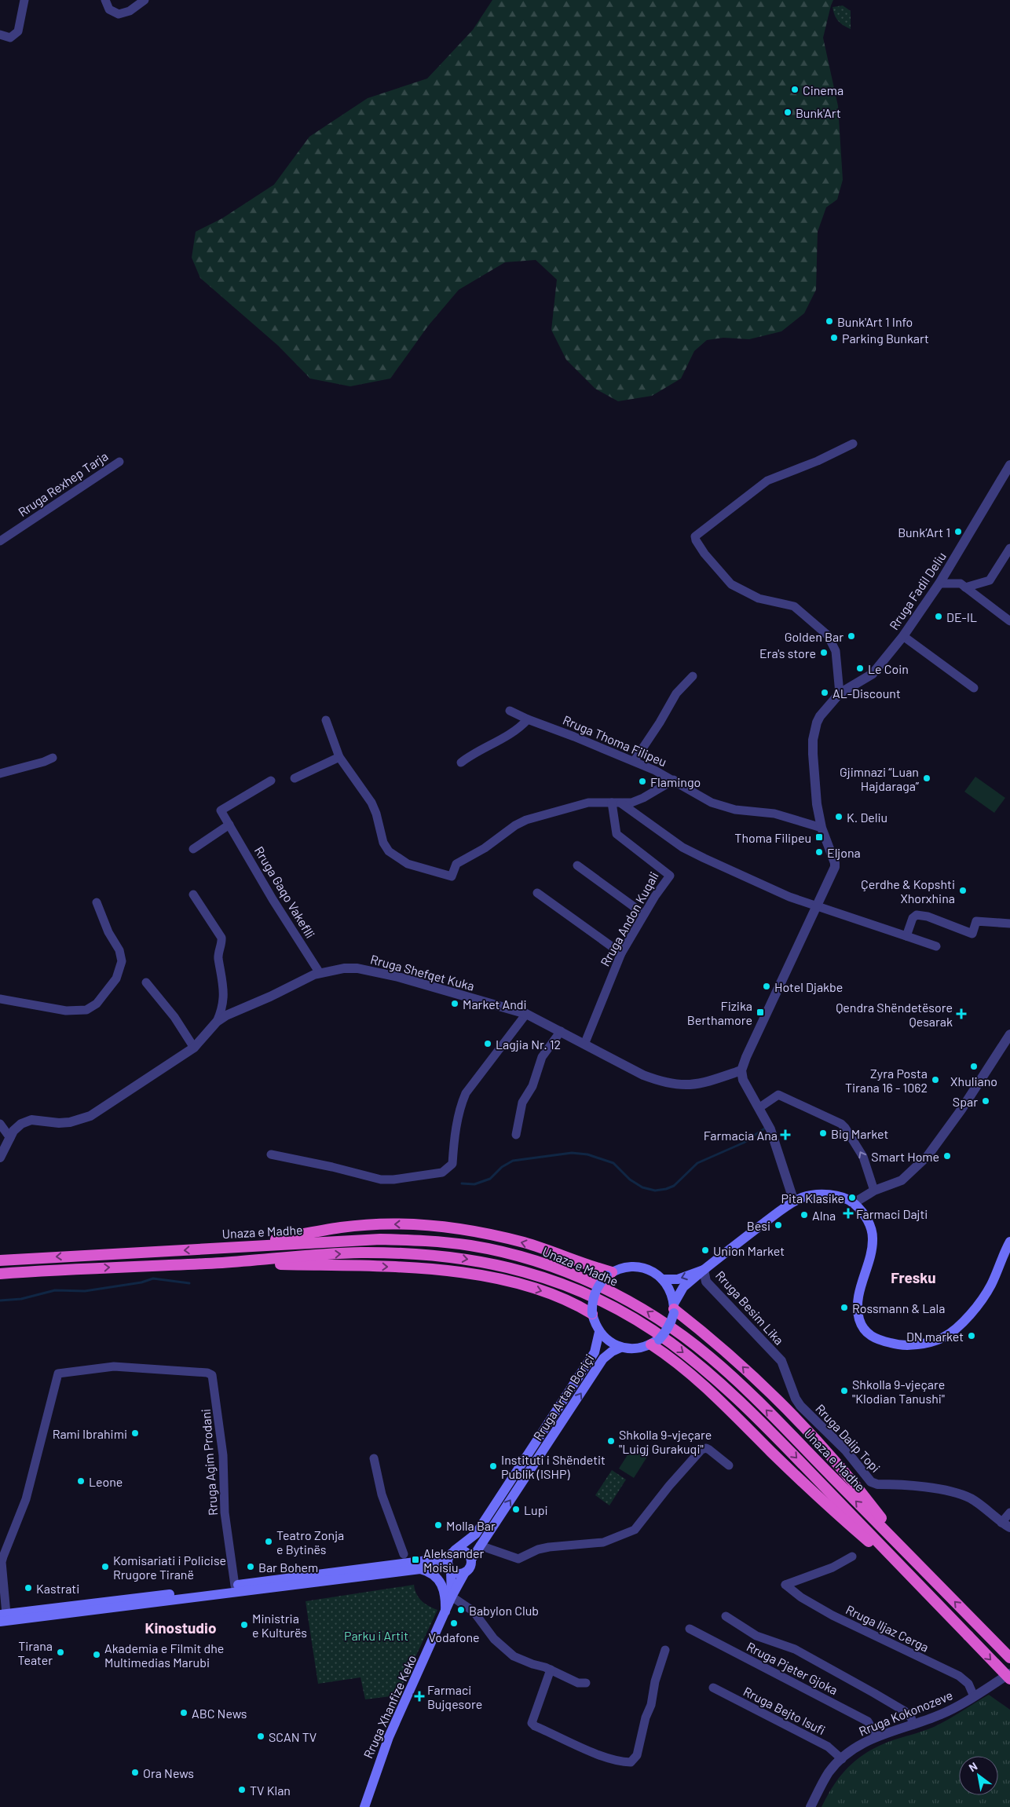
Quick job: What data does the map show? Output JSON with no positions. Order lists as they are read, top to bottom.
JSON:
{
  "streets": {
    "highway": ["Unaza e Madhe"],
    "main road": ["Rruga Artan Boriçi", "Rruga Xhanfize Keko"],
    "street": [
      "Rruga Rexhep Tarja",
      "Rruga Fadil Deliu",
      "Rruga Thoma Filipeu",
      "Rruga Gaqo Vakeflli",
      "Rruga Andon Kuqali",
      "Rruga Shefqet Kuka",
      "Rruga Besim Lika",
      "Rruga Dalip Topi",
      "Rruga Agim Prodani",
      "Rruga Iljaz Cerga",
      "Rruga Pjeter Gjoka",
      "Rruga Bejto Isufi",
      "Rruga Kokonozeve"
    ]
  },
  "crossings": [
    ["Rruga Fadil Deliu", "Rruga Thoma Filipeu"],
    ["Rruga Fadil Deliu", "Rruga Shefqet Kuka"],
    ["Rruga Gaqo Vakeflli", "Rruga Shefqet Kuka"],
    ["Rruga Andon Kuqali", "Rruga Shefqet Kuka"],
    ["Rruga Besim Lika", "Rruga Dalip Topi"],
    ["Rruga Artan Boriçi", "Rruga Xhanfize Keko"],
    ["Rruga Iljaz Cerga", "Rruga Kokonozeve"],
    ["Rruga Pjeter Gjoka", "Rruga Kokonozeve"],
    ["Rruga Bejto Isufi", "Rruga Kokonozeve"]
  ],
  "districts": ["Fresku", "Kinostudio"],
  "parks": ["Parku i Artit"],
  "places": {
    "other": [
      "Cinema",
      "Bunk'Art",
      "Bunk'Art 1 Info",
      "Parking Bunkart",
      "Bunk‘Art 1",
      "DE-IL",
      "Golden Bar",
      "Era's store",
      "Le Coin",
      "AL-Discount",
      "Gjimnazi “Luan Hajdaraga”",
      "Flamingo",
      "K. Deliu",
      "Eljona",
      "Çerdhe & Kopshti Xhorxhina",
      "Hotel Djakbe",
      "Market Andi",
      "Lagjia Nr. 12",
      "Xhuliano",
      "Zyra Posta Tirana 16 - 1062",
      "Spar",
      "Big Market",
      "Smart Home",
      "Pita Klasike",
      "Alna",
      "Besi",
      "Union Market",
      "Rossmann & Lala",
      "DN market",
      "Shkolla 9-vjeçare \"Klodian Tanushi\"",
      "Rami Ibrahimi",
      "Shkolla 9-vjeçare \"Luigj Gurakuqi\"",
      "Instituti i Shëndetit Publik (ISHP)",
      "Leone",
      "Lupi",
      "Molla Bar",
      "Teatro Zonja e Bytinës",
      "Komisariati i Policise Rrugore Tiranë",
      "Bar Bohem",
      "Kastrati",
      "Babylon Club",
      "Vodafone",
      "Ministria e Kulturës",
      "Tirana Teater",
      "Akademia e Filmit dhe Multimedias Marubi",
      "ABC News",
      "SCAN TV",
      "Ora News",
      "TV Klan"
    ],
    "transit": ["Thoma Filipeu", "Fizika Berthamore", "Aleksander Moisiu"],
    "health": [
      "Qendra Shëndetësore Qesarak",
      "Farmacia Ana",
      "Farmaci Dajti",
      "Farmaci Bujqesore"
    ]
  },
  "north": "top left"
}
